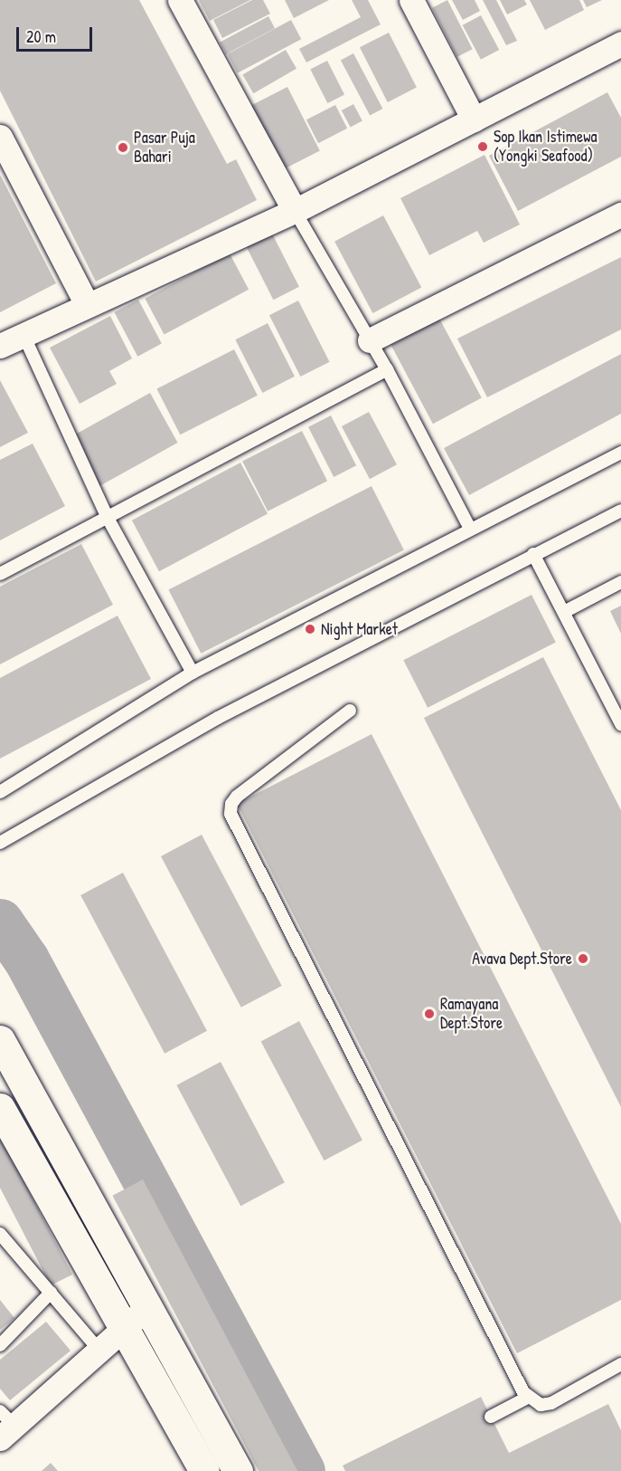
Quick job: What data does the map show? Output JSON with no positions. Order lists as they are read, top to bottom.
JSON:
{
  "places": [
    "Sop Ikan Istimewa (Yongki Seafood)",
    "Pasar Puja Bahari",
    "Night Market",
    "Avava Dept.Store",
    "Ramayana Dept.Store"
  ],
  "scale_bar": "20 m"
}
